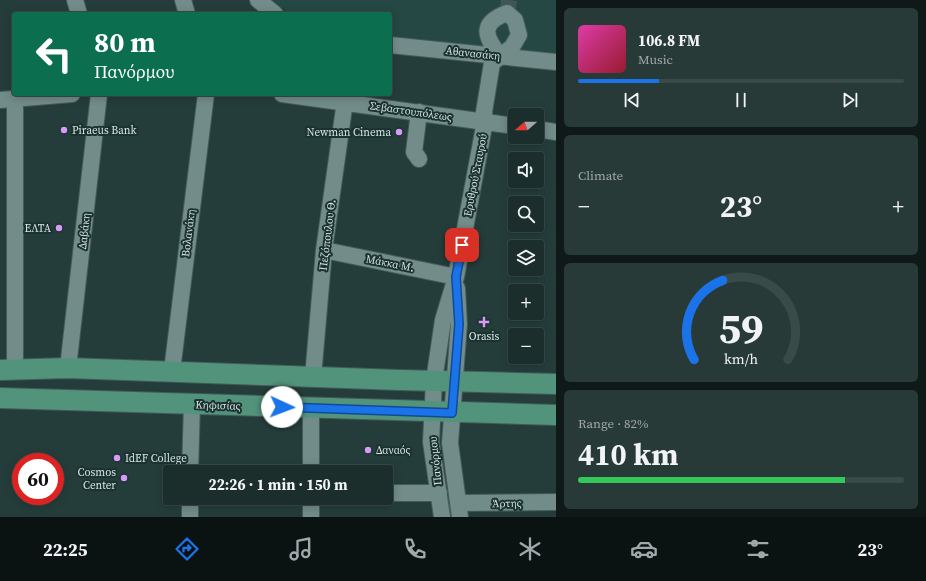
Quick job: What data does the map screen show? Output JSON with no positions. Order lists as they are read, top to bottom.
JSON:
{
  "streets": {
    "main road": ["Κηφισίας"],
    "street": [
      "Αθανασάκη",
      "Σεβαστουπόλεως",
      "Ερυθρού Σταυρού",
      "Δαβάκη",
      "Βολανάκη",
      "Πεζόπουλου Θ.",
      "Μάκκα Μ.",
      "Πανόρμου",
      "Άρτης"
    ]
  },
  "crossings": [
    ["Αθανασάκη", "Ερυθρού Σταυρού"],
    ["Σεβαστουπόλεως", "Ερυθρού Σταυρού"],
    ["Σεβαστουπόλεως", "Πεζόπουλου Θ."],
    ["Ερυθρού Σταυρού", "Μάκκα Μ."],
    ["Ερυθρού Σταυρού", "Πανόρμου"],
    ["Πεζόπουλου Θ.", "Μάκκα Μ."],
    ["Κηφισίας", "Πανόρμου"],
    ["Πανόρμου", "Άρτης"]
  ],
  "places": {
    "other": [
      "Piraeus Bank",
      "Newman Cinema",
      "ΕΛΤΑ",
      "Δαναός",
      "IdEF College",
      "Cosmos Center"
    ],
    "health": ["Orasis"]
  },
  "north": "left",
  "page": {
    "turn": ["80 m", "Πανόρμου"],
    "song": ["106.8 FM", "Music"],
    "map_buttons": ["+", "−"],
    "tile": [
      "Climate",
      ["Range · 82%", "410 km"]
    ],
    "heat": ["−", "23°", "+"],
    "limit": "60",
    "trip": "22:26 · 1 min · 150 m",
    "tabs": ["22:25", "23°"],
    "gauge": ["59", "km/h"]
  }
}
